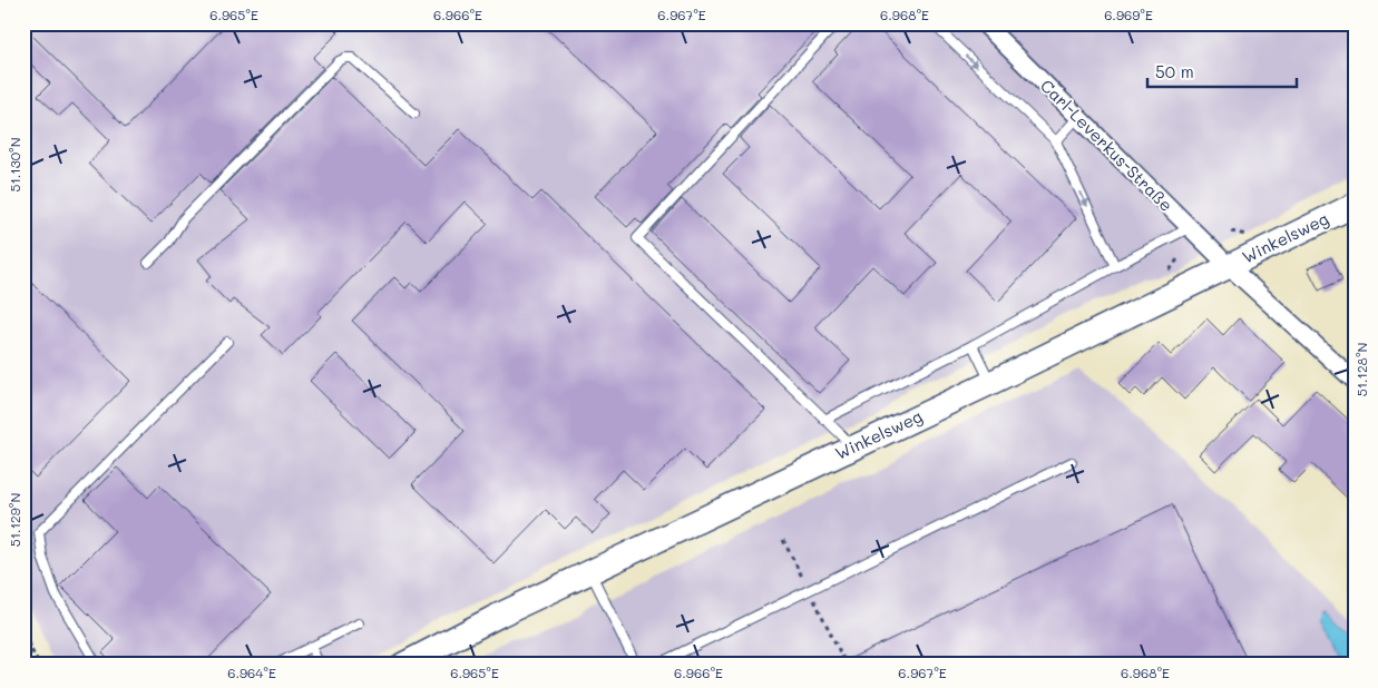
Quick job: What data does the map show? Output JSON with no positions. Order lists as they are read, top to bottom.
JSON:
{
  "streets": {
    "street": ["Carl-Leverkus-Straße", "Winkelsweg"]
  },
  "crossings": [
    ["Carl-Leverkus-Straße", "Winkelsweg"]
  ],
  "scale_bar": "50 m",
  "coordinates": [
    "6.965°E",
    "6.966°E",
    "6.967°E",
    "6.968°E",
    "6.969°E",
    "51.130°N",
    "51.128°N",
    "51.129°N",
    "6.964°E"
  ]
}
